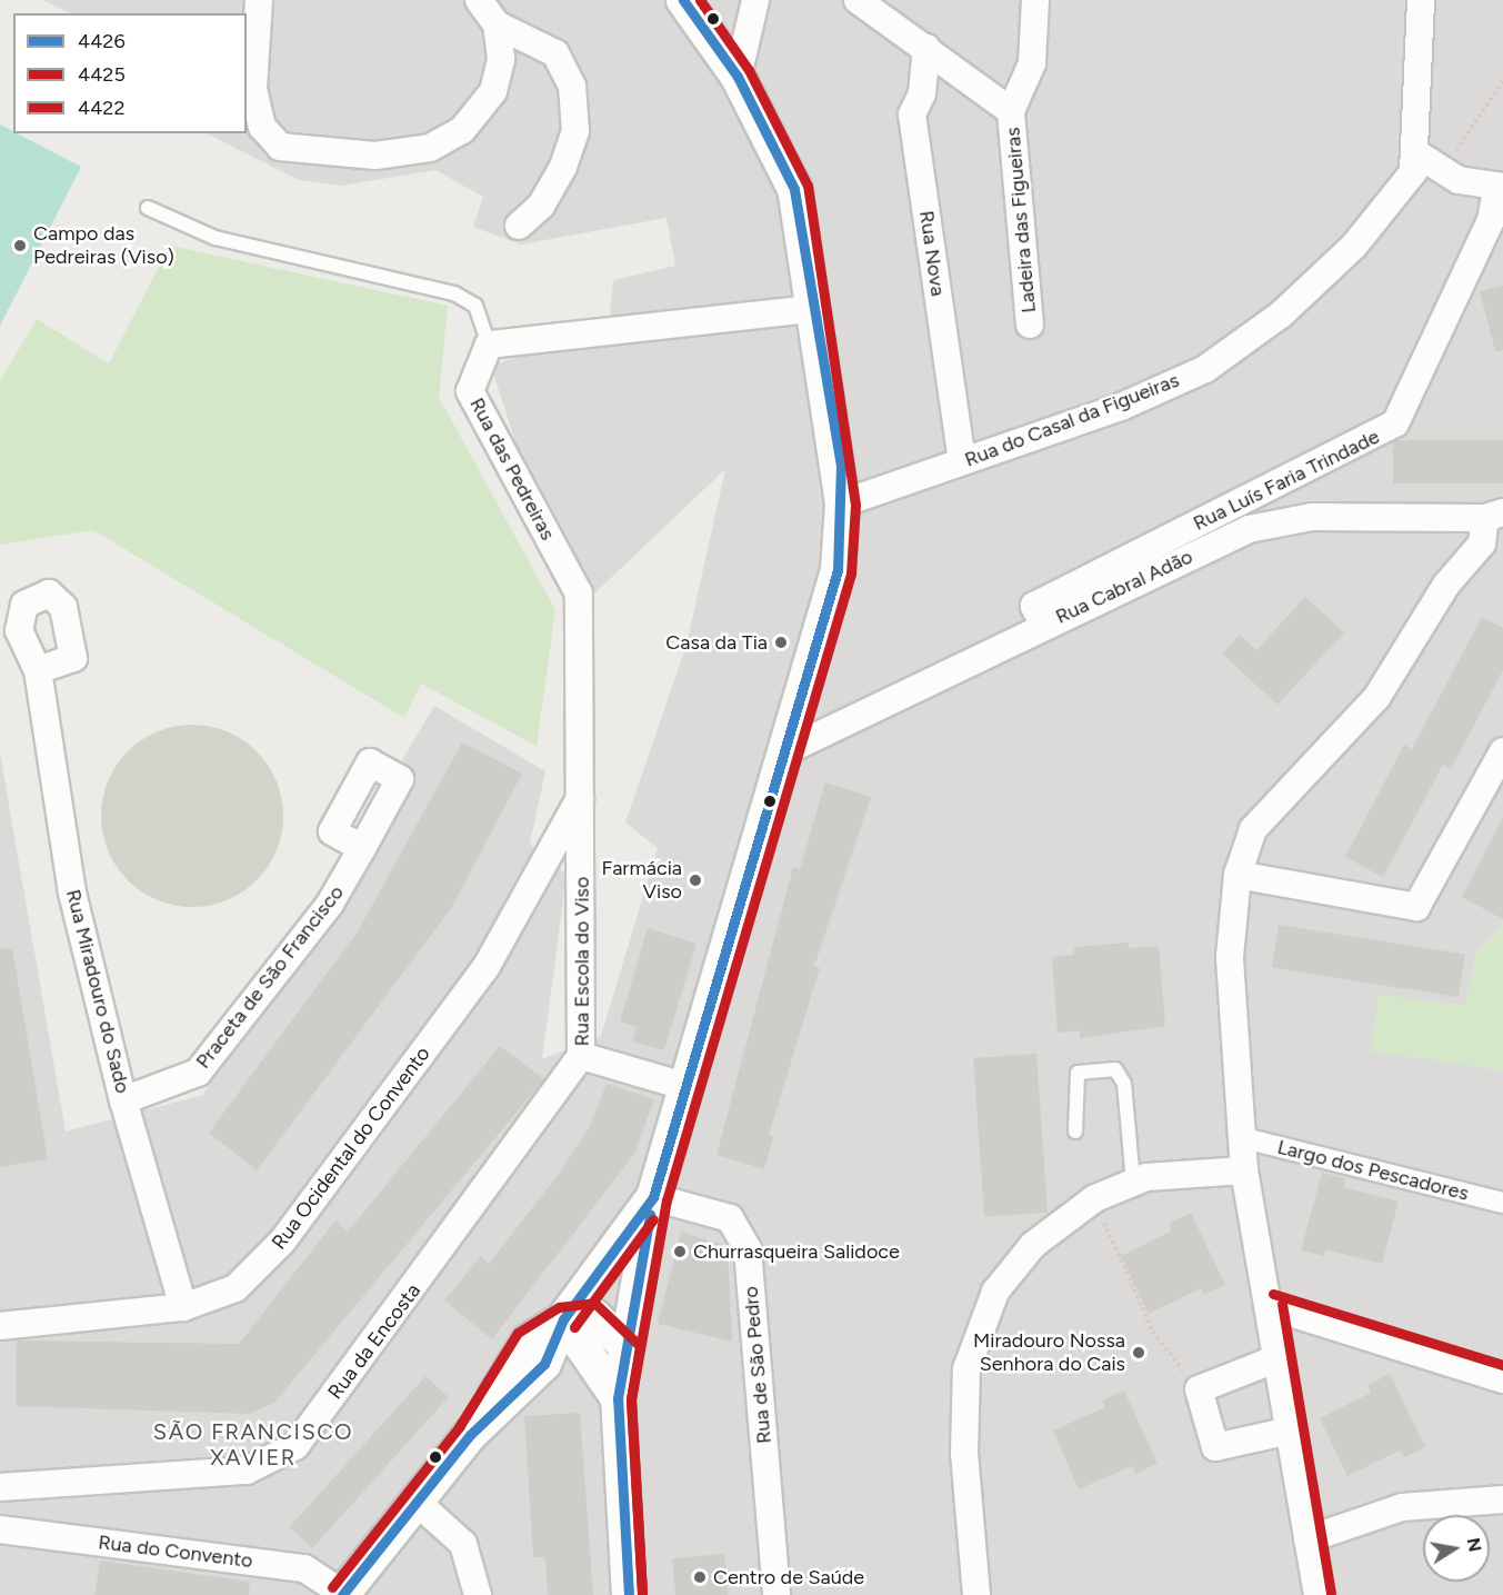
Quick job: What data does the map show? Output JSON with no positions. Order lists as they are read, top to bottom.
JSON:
{
  "streets": {
    "street": [
      "Ladeira das Figueiras",
      "Rua Nova",
      "Rua do Casal da Figueiras",
      "Rua das Pedreiras",
      "Rua Luís Faria Trindade",
      "Rua Cabral Adão",
      "Rua Escola do Viso",
      "Praceta de São Francisco",
      "Rua Miradouro do Sado",
      "Rua Ocidental do Convento",
      "Largo dos Pescadores",
      "Rua da Encosta",
      "Rua de São Pedro",
      "Rua do Convento"
    ]
  },
  "crossings": [
    ["Rua Nova", "Rua do Casal da Figueiras"],
    ["Rua das Pedreiras", "Rua Escola do Viso"],
    ["Rua das Pedreiras", "Rua Ocidental do Convento"],
    ["Rua Luís Faria Trindade", "Rua Cabral Adão"],
    ["Rua Escola do Viso", "Rua Ocidental do Convento"],
    ["Rua Escola do Viso", "Rua da Encosta"],
    ["Praceta de São Francisco", "Rua Miradouro do Sado"],
    ["Rua Miradouro do Sado", "Rua Ocidental do Convento"]
  ],
  "districts": ["SÃO FRANCISCO XAVIER"],
  "places": [
    "Campo das Pedreiras (Viso)",
    "Casa da Tia",
    "Farmácia Viso",
    "Churrasqueira Salidoce",
    "Miradouro Nossa Senhora do Cais",
    "Centro de Saúde"
  ],
  "lines": ["transit line 4426", "transit line 4425", "transit line 4422"],
  "legend": ["4426", "4425", "4422"],
  "north": "right"
}
